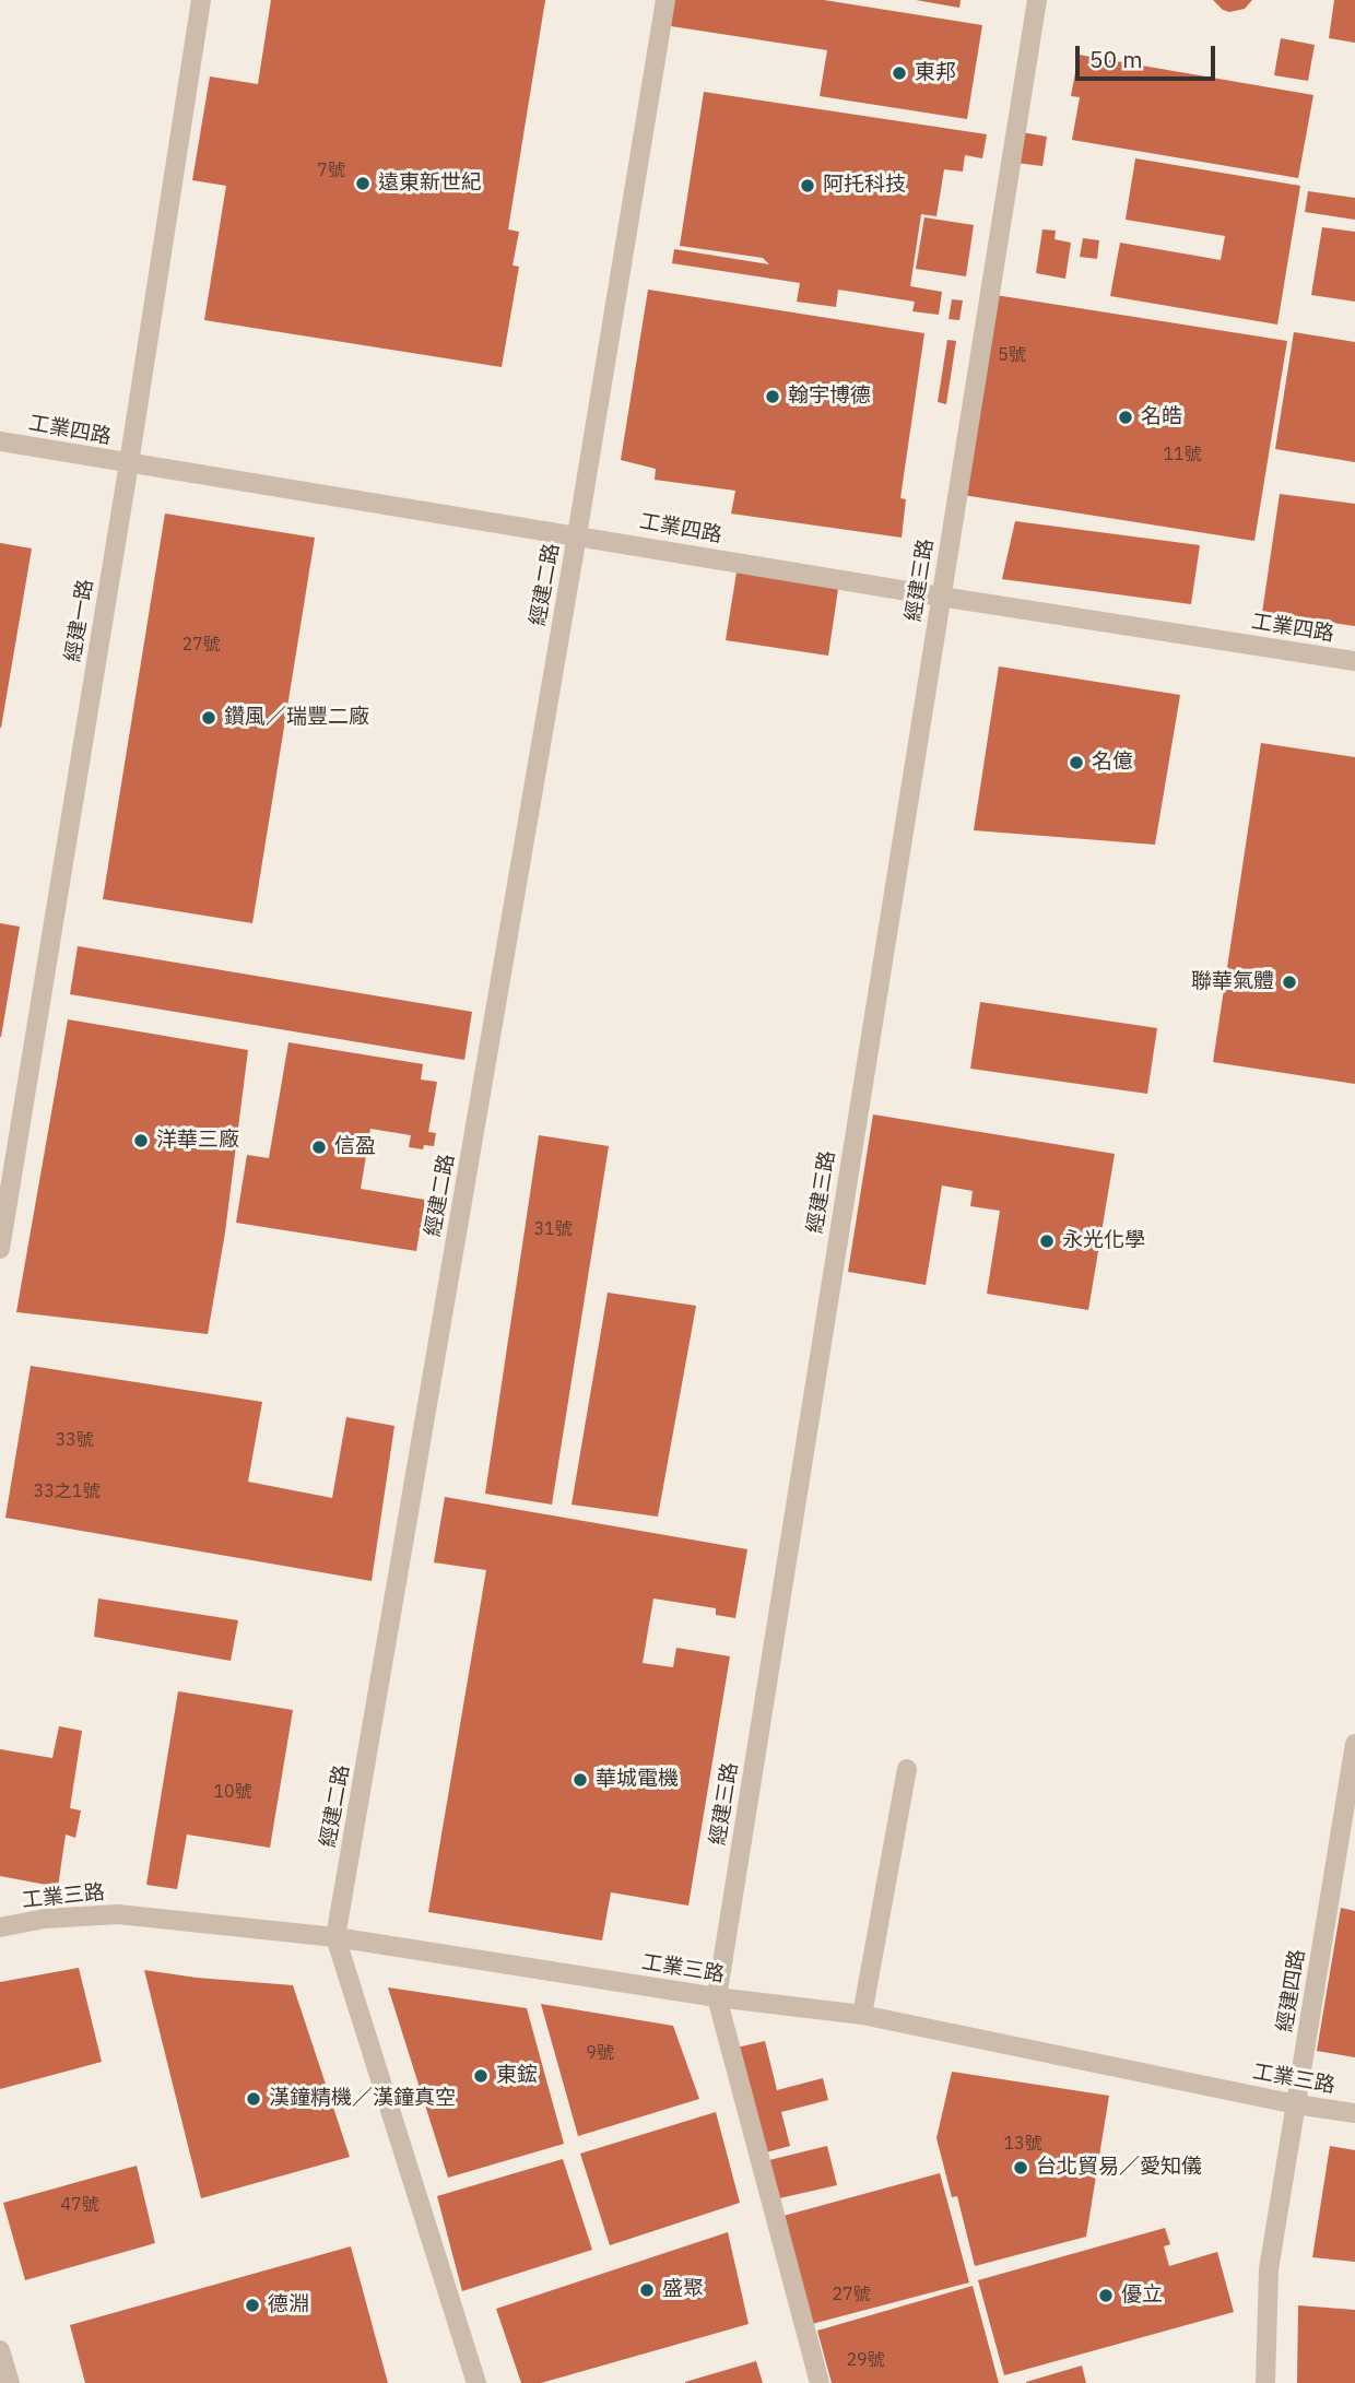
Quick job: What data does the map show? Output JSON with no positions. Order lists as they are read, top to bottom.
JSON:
{
  "streets": {
    "street": [
      "工業四路",
      "經建三路",
      "經建二路",
      "經建一路",
      "工業三路",
      "經建四路"
    ]
  },
  "crossings": [
    ["工業四路", "經建三路"],
    ["工業四路", "經建二路"],
    ["工業四路", "經建一路"],
    ["經建三路", "工業三路"],
    ["經建二路", "工業三路"],
    ["工業三路", "經建四路"]
  ],
  "places": [
    "東邦",
    "遠東新世紀",
    "阿托科技",
    "翰宇博德",
    "名皓",
    "鑽風／瑞豐二廠",
    "名億",
    "聯華氣體",
    "洋華三廠",
    "信盈",
    "永光化學",
    "華城電機",
    "東鋐",
    "漢鐘精機／漢鐘真空",
    "台北貿易／愛知儀",
    "盛聚",
    "優立",
    "德淵"
  ],
  "house_numbers": [
    "7號",
    "5號",
    "11號",
    "27號",
    "31號",
    "33號",
    "33之1號",
    "10號",
    "9號",
    "13號",
    "47號",
    "27號",
    "29號"
  ],
  "scale_bar": "50 m"
}
